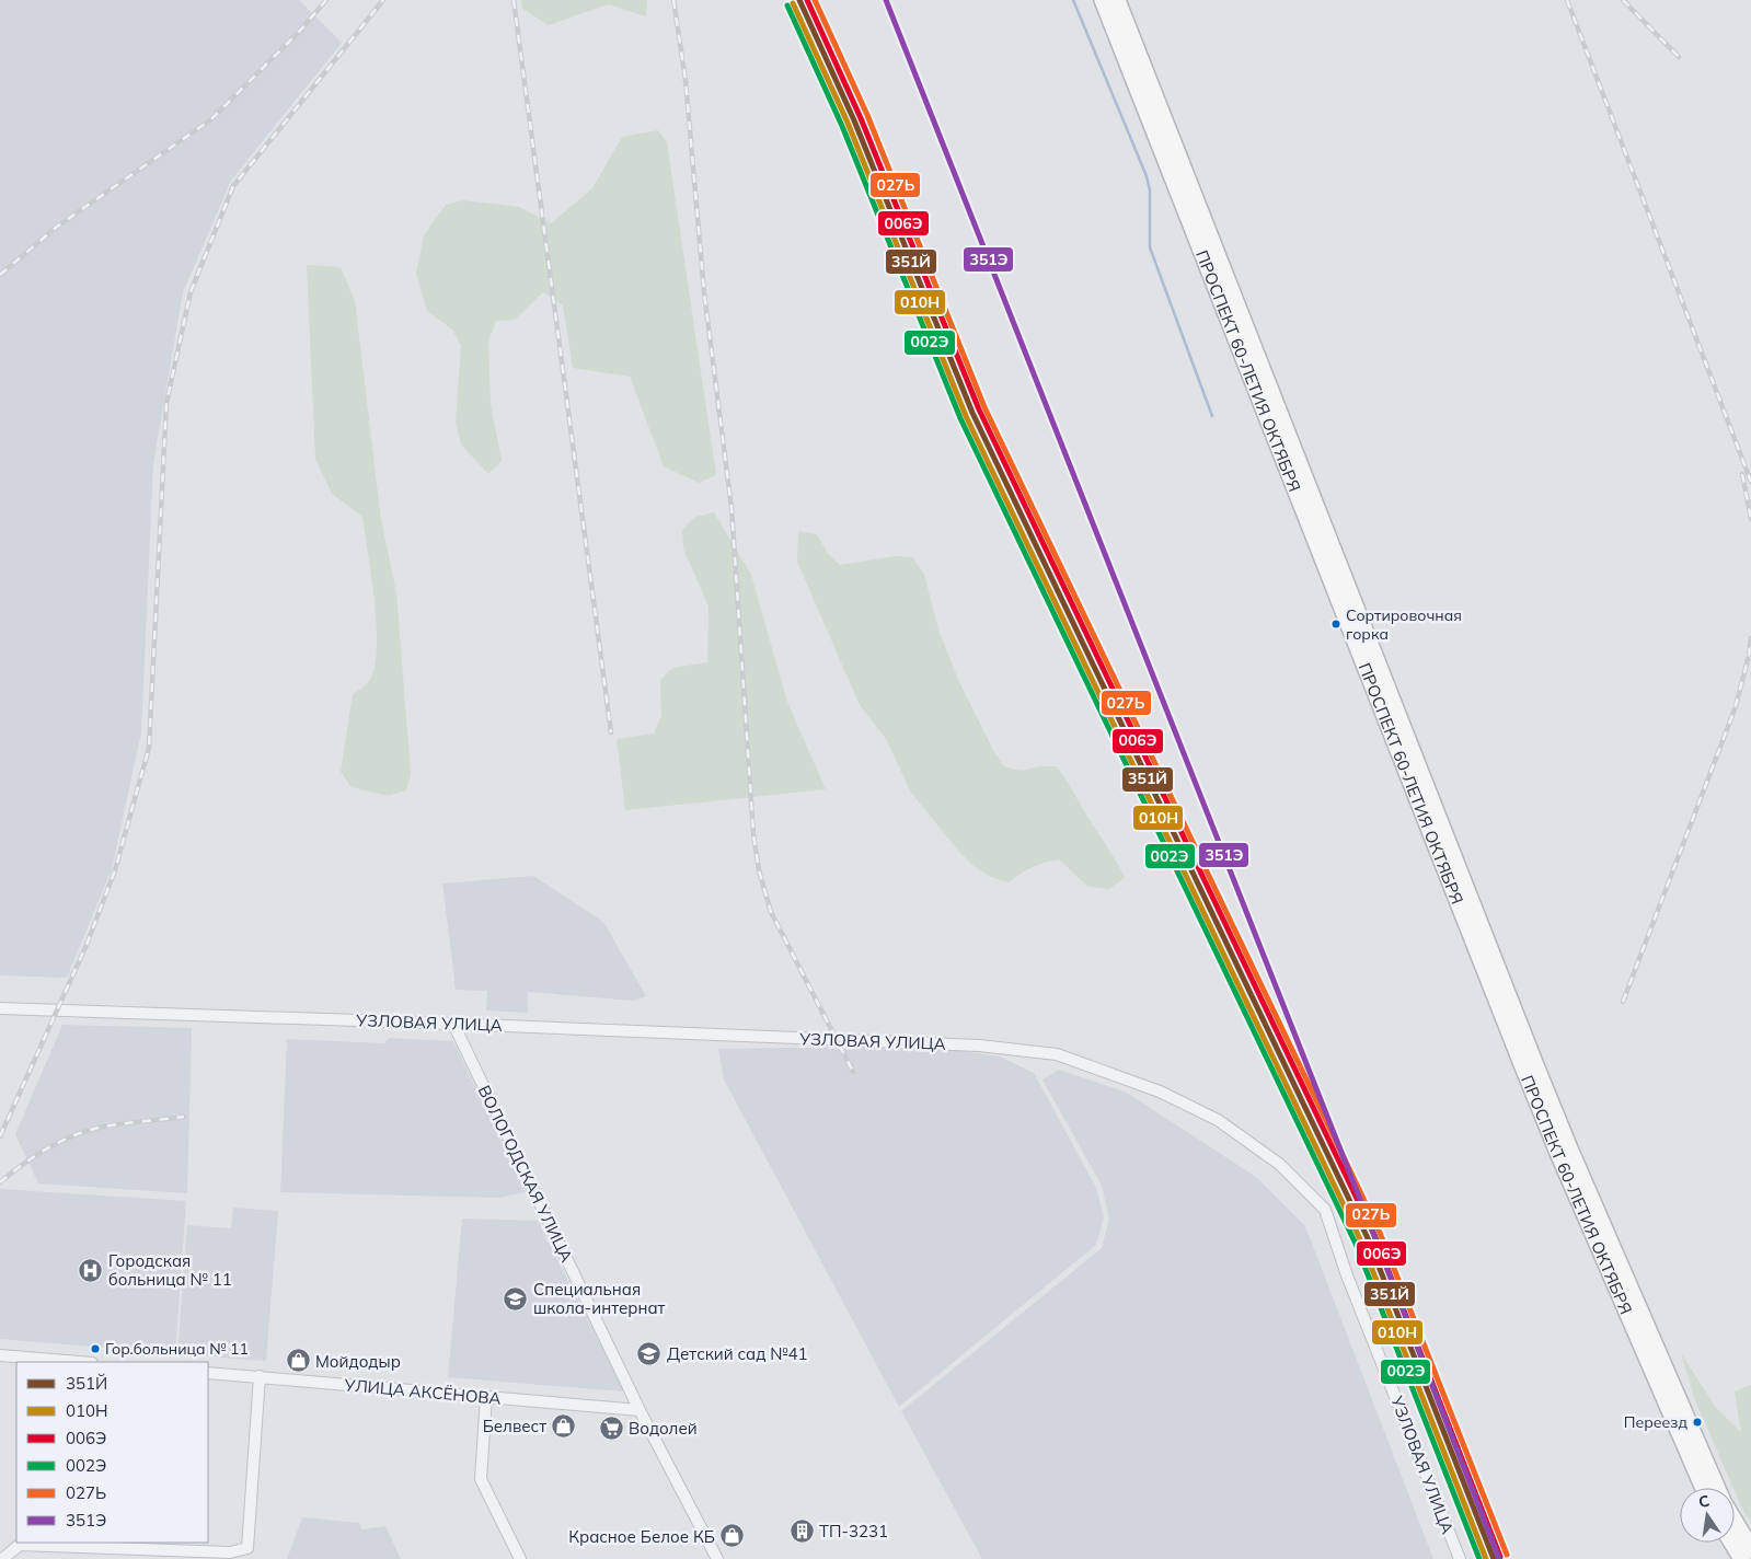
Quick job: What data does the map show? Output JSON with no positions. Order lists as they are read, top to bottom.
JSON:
{
  "streets": {
    "highway": ["ПРОСПЕКТ 60-ЛЕТИЯ ОКТЯБРЯ"],
    "street": ["УЗЛОВАЯ УЛИЦА", "ВОЛОГОДСКАЯ УЛИЦА", "УЛИЦА АКСЁНОВА"]
  },
  "crossings": [
    ["УЗЛОВАЯ УЛИЦА", "ВОЛОГОДСКАЯ УЛИЦА"],
    ["ВОЛОГОДСКАЯ УЛИЦА", "УЛИЦА АКСЁНОВА"]
  ],
  "places": {
    "other": ["Сортировочная горка", "Гор.больница № 11", "Переезд"],
    "hospital": ["Городская больница № 11"],
    "school or university": ["Специальная школа-интернат", "Детский сад №41"],
    "shop": ["Мойдодыр", "Белвест", "Красное Белое КБ"],
    "supermarket": ["Водолей"],
    "building": ["ТП-3231"]
  },
  "lines": [
    "transit line 351Й",
    "transit line 006Э",
    "transit line 027Ь",
    "transit line 351Э",
    "transit line 010Н",
    "transit line 002Э"
  ],
  "legend": [
    "351Й",
    "010Н",
    "006Э",
    "002Э",
    "027Ь",
    "351Э"
  ],
  "north": "top"
}
